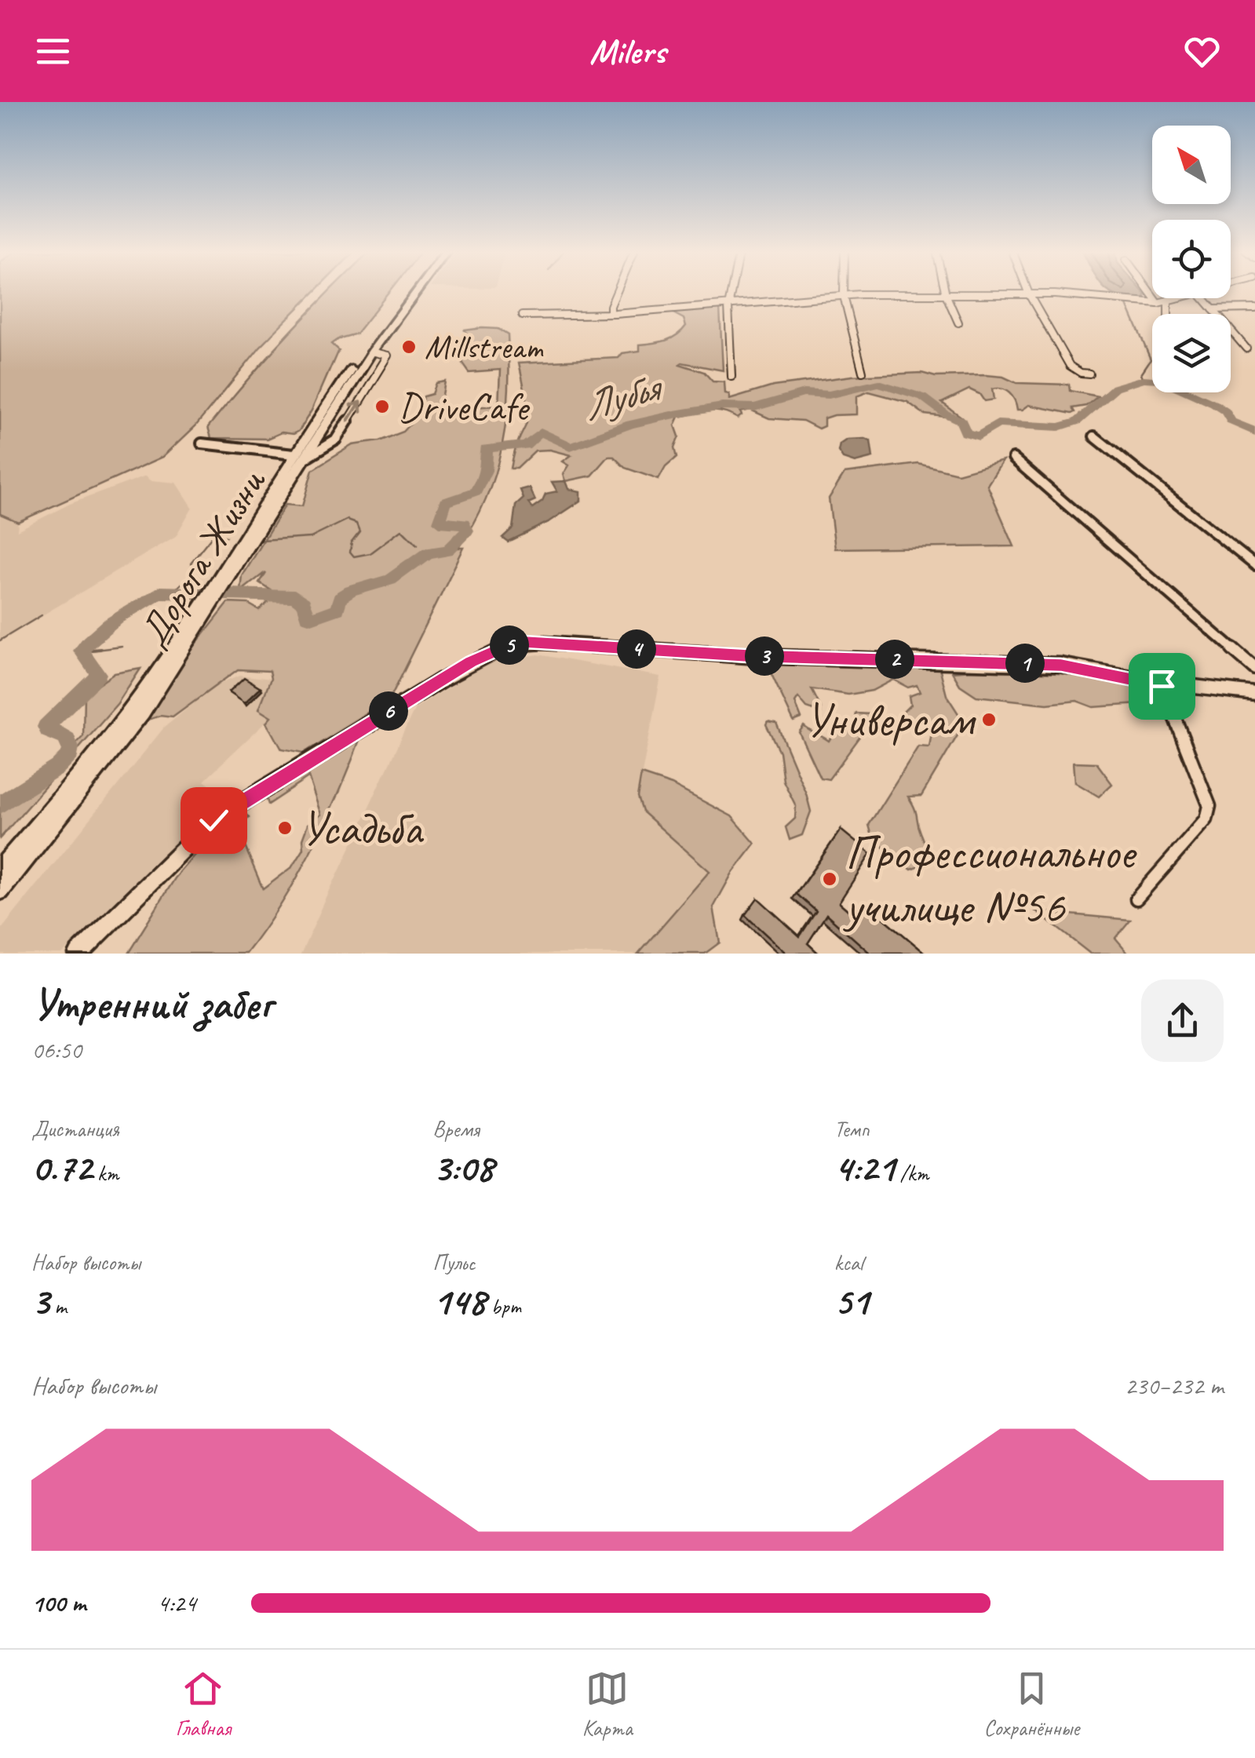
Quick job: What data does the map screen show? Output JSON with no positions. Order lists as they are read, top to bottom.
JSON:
{
  "streets": {
    "main road": ["Дорога Жизни"]
  },
  "water": ["Лубья"],
  "places": [
    "Millstream",
    "DriveCafe",
    "Универсам",
    "Усадьба",
    "Профессиональное училище №56"
  ],
  "north": "top left",
  "page": {
    "header": "Milers",
    "pins": [
      "5",
      "4",
      "3",
      "2",
      "1",
      "6"
    ],
    "heading": ["Утренний забег", "06:50"],
    "stats": [
      ["Дистанция", "0.72 km"],
      ["Время", "3:08"],
      ["Темп", "4:21 /km"],
      ["Набор высоты", "3 m"],
      ["Пульс", "148 bpm"],
      ["kcal", "51"]
    ],
    "chart": ["Набор высоты", "230–232 m"],
    "list": [
      {
        "name": "100 m",
        "note": "4:24"
      }
    ],
    "tabs": ["Главная", "Карта", "Сохранённые"]
  }
}
